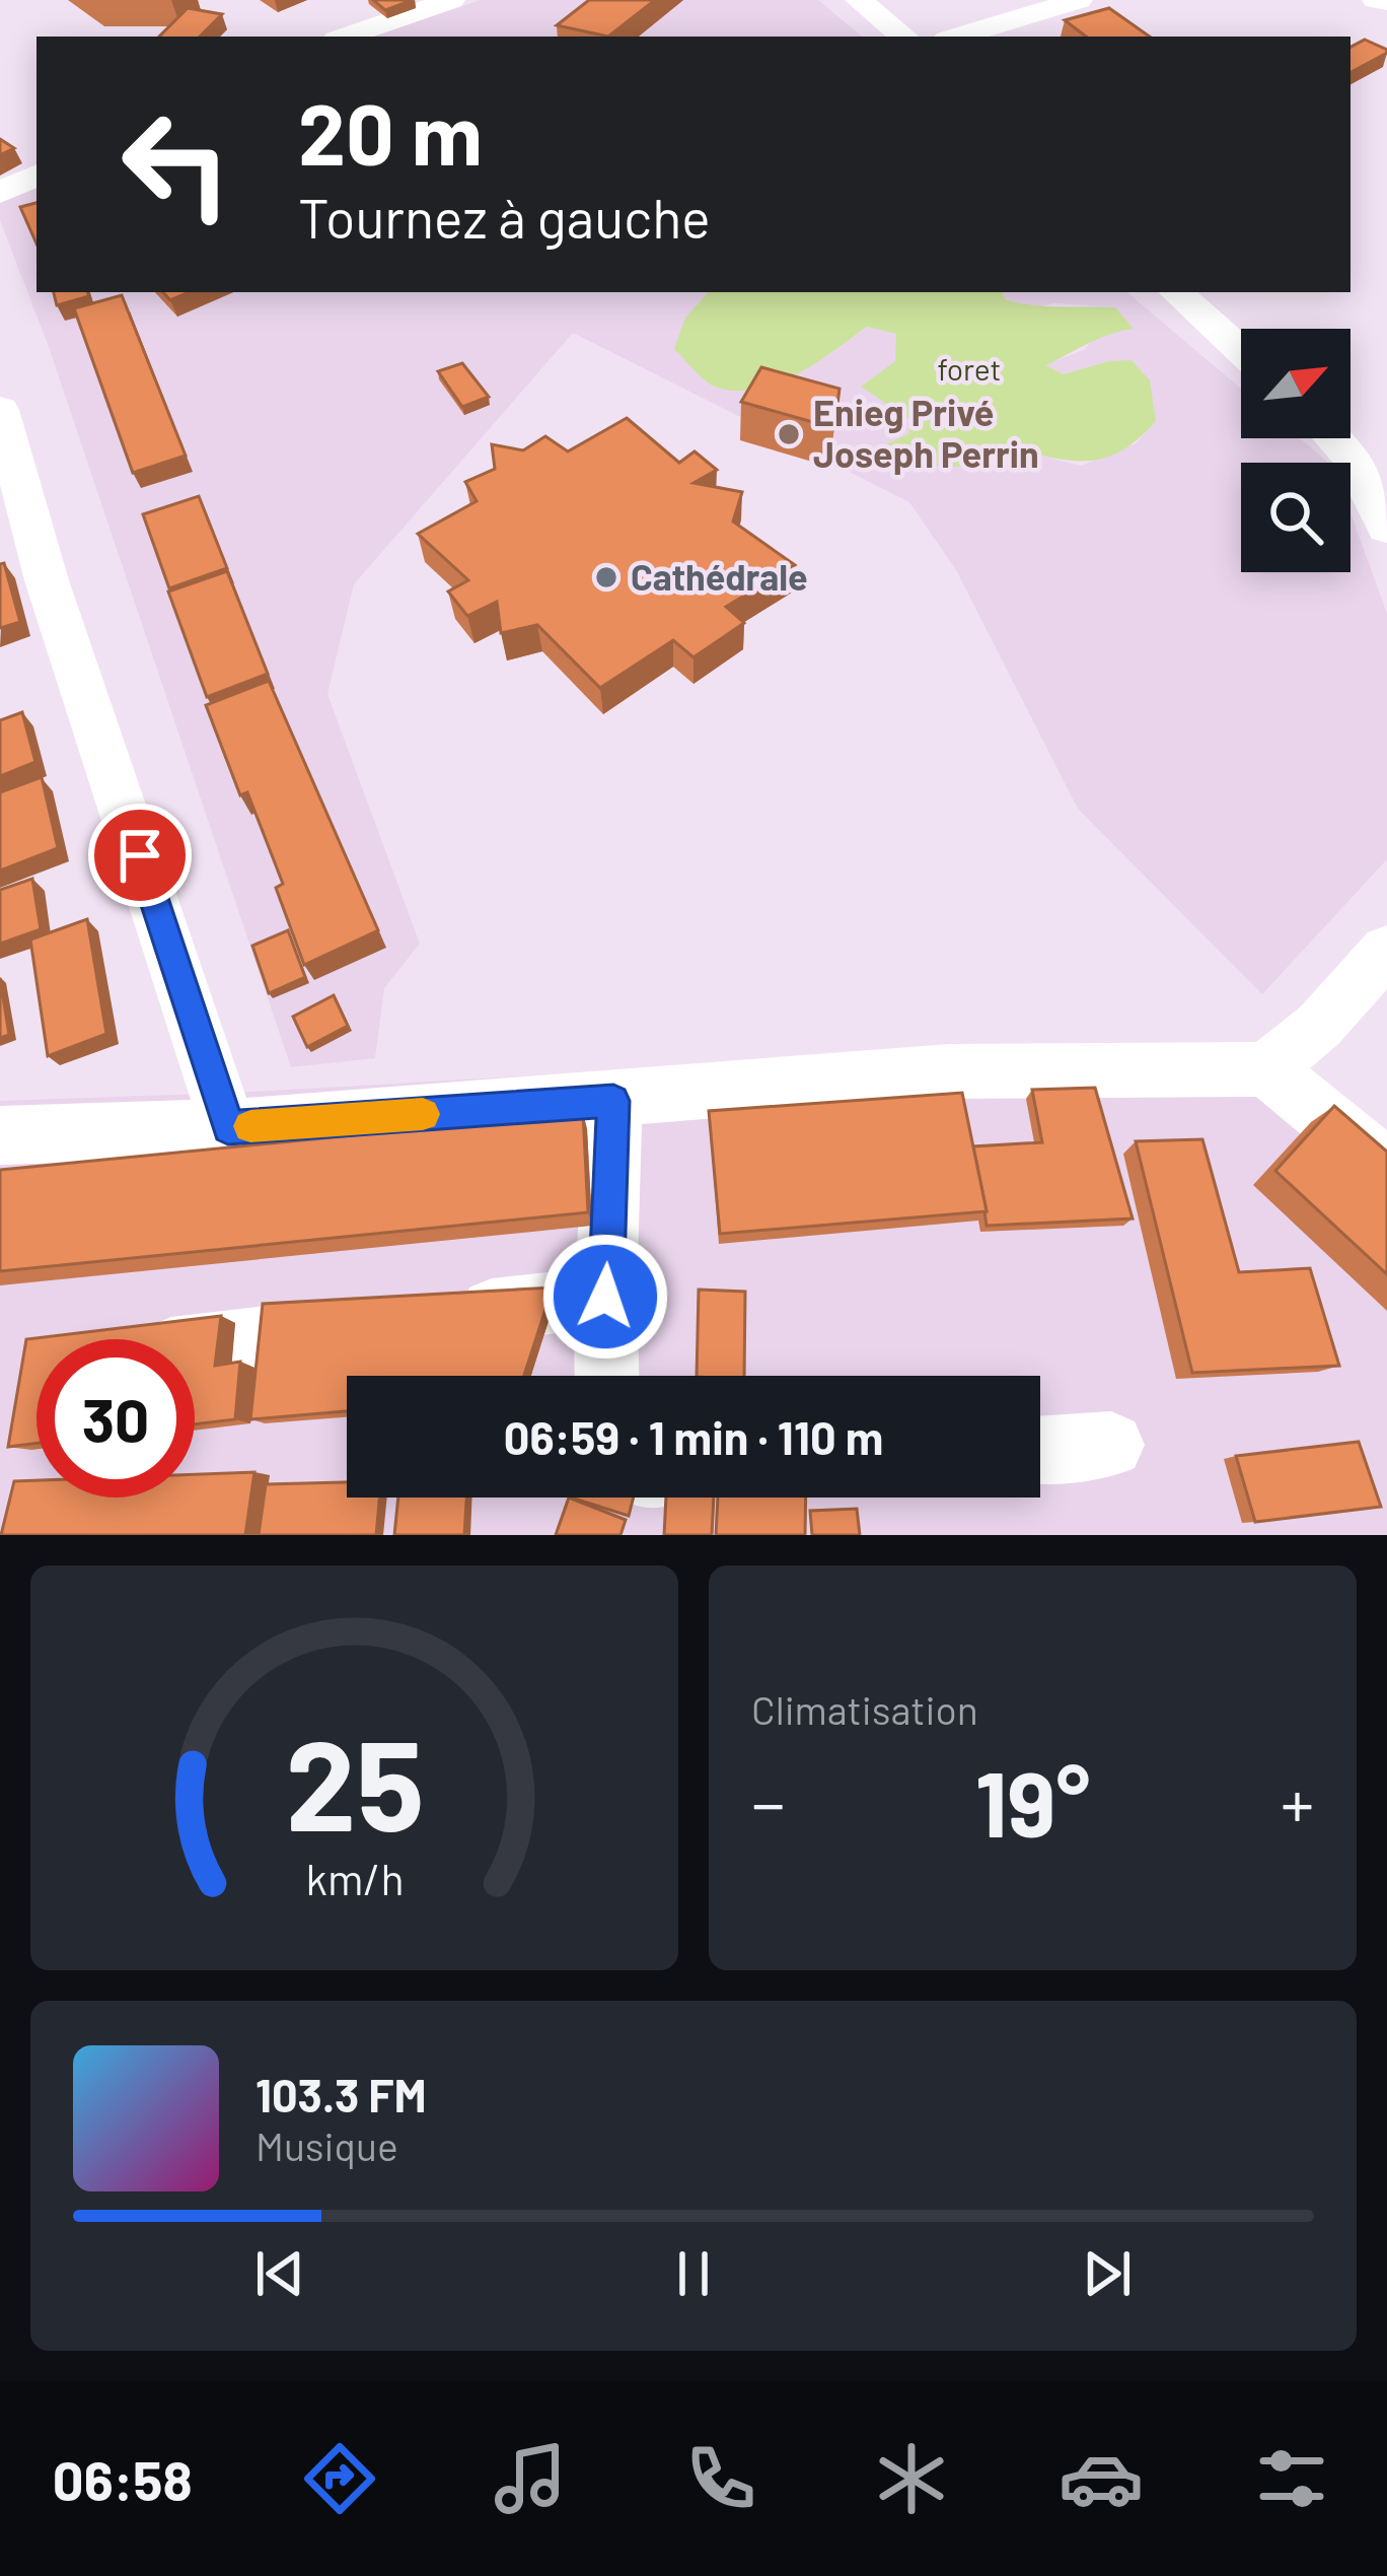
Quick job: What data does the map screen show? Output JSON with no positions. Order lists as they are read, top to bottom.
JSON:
{
  "parks": ["foret"],
  "places": ["Enieg Privé Joseph Perrin", "Cathédrale"],
  "north": "top right",
  "page": {
    "turn": ["20 m", "Tournez à gauche"],
    "limit": "30",
    "trip": "06:59 · 1 min · 110 m",
    "tile": "Climatisation",
    "heat": ["−", "19°", "+"],
    "song": ["103.3 FM", "Musique"],
    "tabs": "06:58",
    "gauge": ["25", "km/h"]
  }
}
